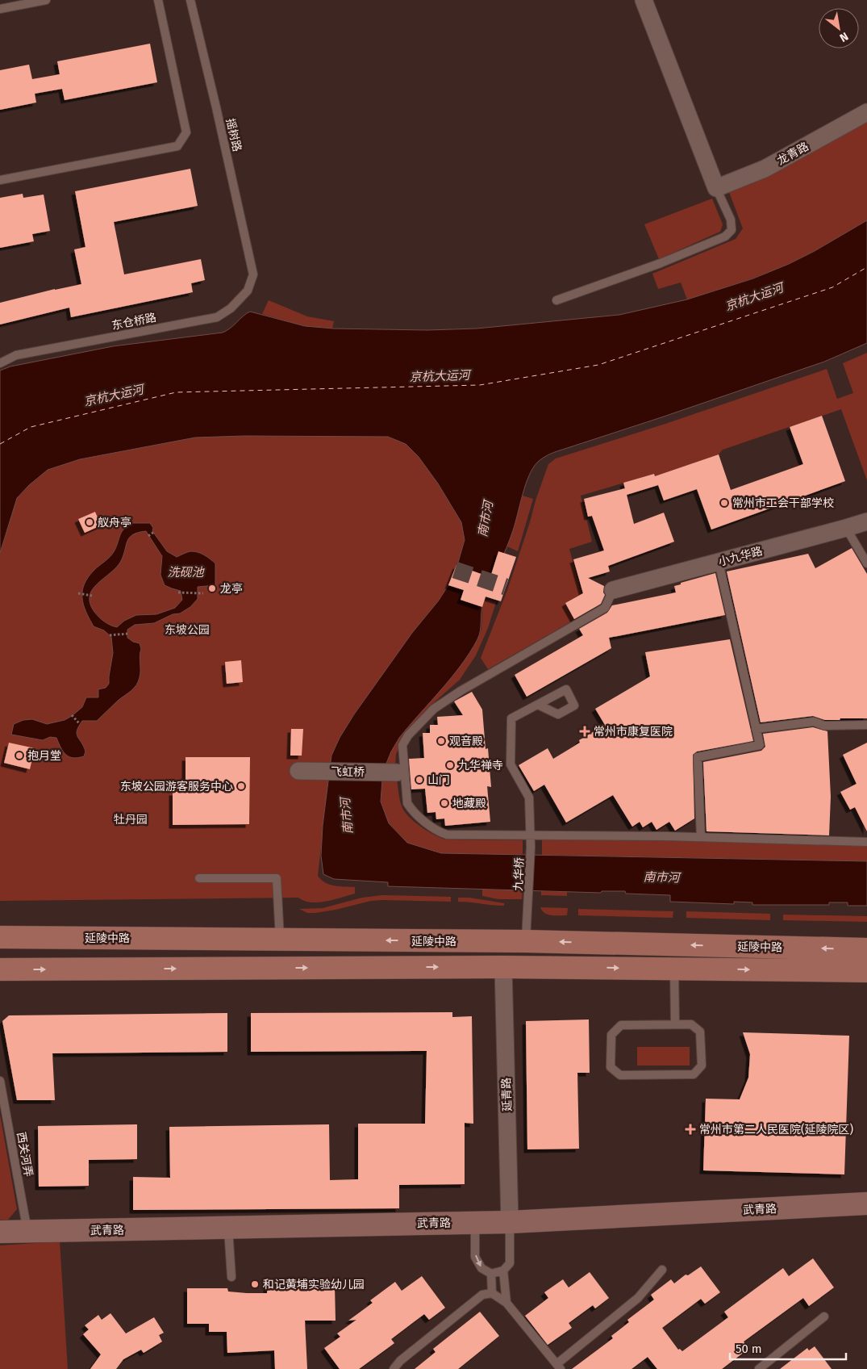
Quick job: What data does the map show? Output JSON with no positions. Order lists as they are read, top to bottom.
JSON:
{
  "streets": {
    "main road": ["延陵中路"],
    "street": [
      "龙青路",
      "小九华路",
      "飞虹桥",
      "延青路",
      "武青路"
    ],
    "lane": [
      "摇树路",
      "东仓桥路",
      "九华桥",
      "西关河弄"
    ]
  },
  "crossings": [
    ["摇树路", "东仓桥路"],
    ["九华桥", "延陵中路"],
    ["延陵中路", "延青路"],
    ["延青路", "武青路"],
    ["西关河弄", "武青路"]
  ],
  "water": ["京杭大运河", "南市河", "洗砚池"],
  "parks": ["东坡公园", "牡丹园"],
  "places": {
    "other": [
      "常州市工会干部学校",
      "舣舟亭",
      "龙亭",
      "观音殿",
      "抱月堂",
      "九华禅寺",
      "山门",
      "东坡公园游客服务中心",
      "地藏殿",
      "和记黄埔实验幼儿园"
    ],
    "health": ["常州市康复医院", "常州市第二人民医院(延陵院区)"]
  },
  "scale_bar": "50 m",
  "north": "bottom right"
}
